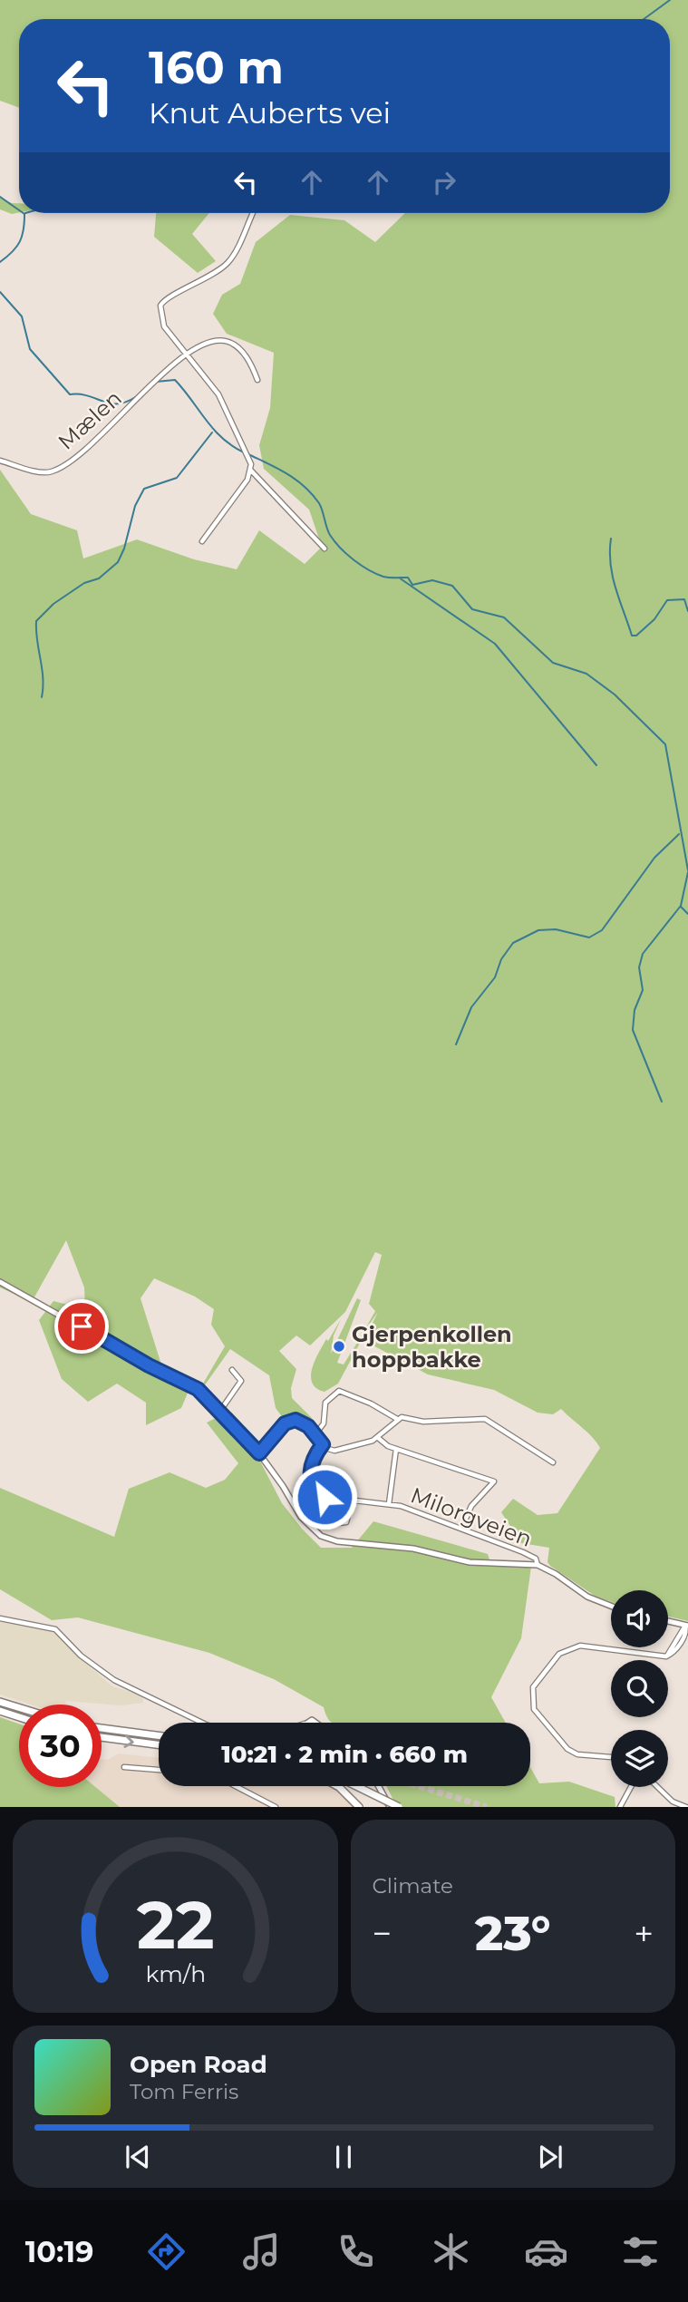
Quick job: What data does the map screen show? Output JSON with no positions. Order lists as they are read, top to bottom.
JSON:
{
  "streets": {
    "street": ["Mælen", "Milorgveien"]
  },
  "places": ["Gjerpenkollen hoppbakke"],
  "page": {
    "turn": ["160 m", "Knut Auberts vei"],
    "limit": "30",
    "trip": "10:21 · 2 min · 660 m",
    "tile": "Climate",
    "heat": ["−", "23°", "+"],
    "song": ["Open Road", "Tom Ferris"],
    "tabs": "10:19",
    "gauge": ["22", "km/h"]
  }
}
